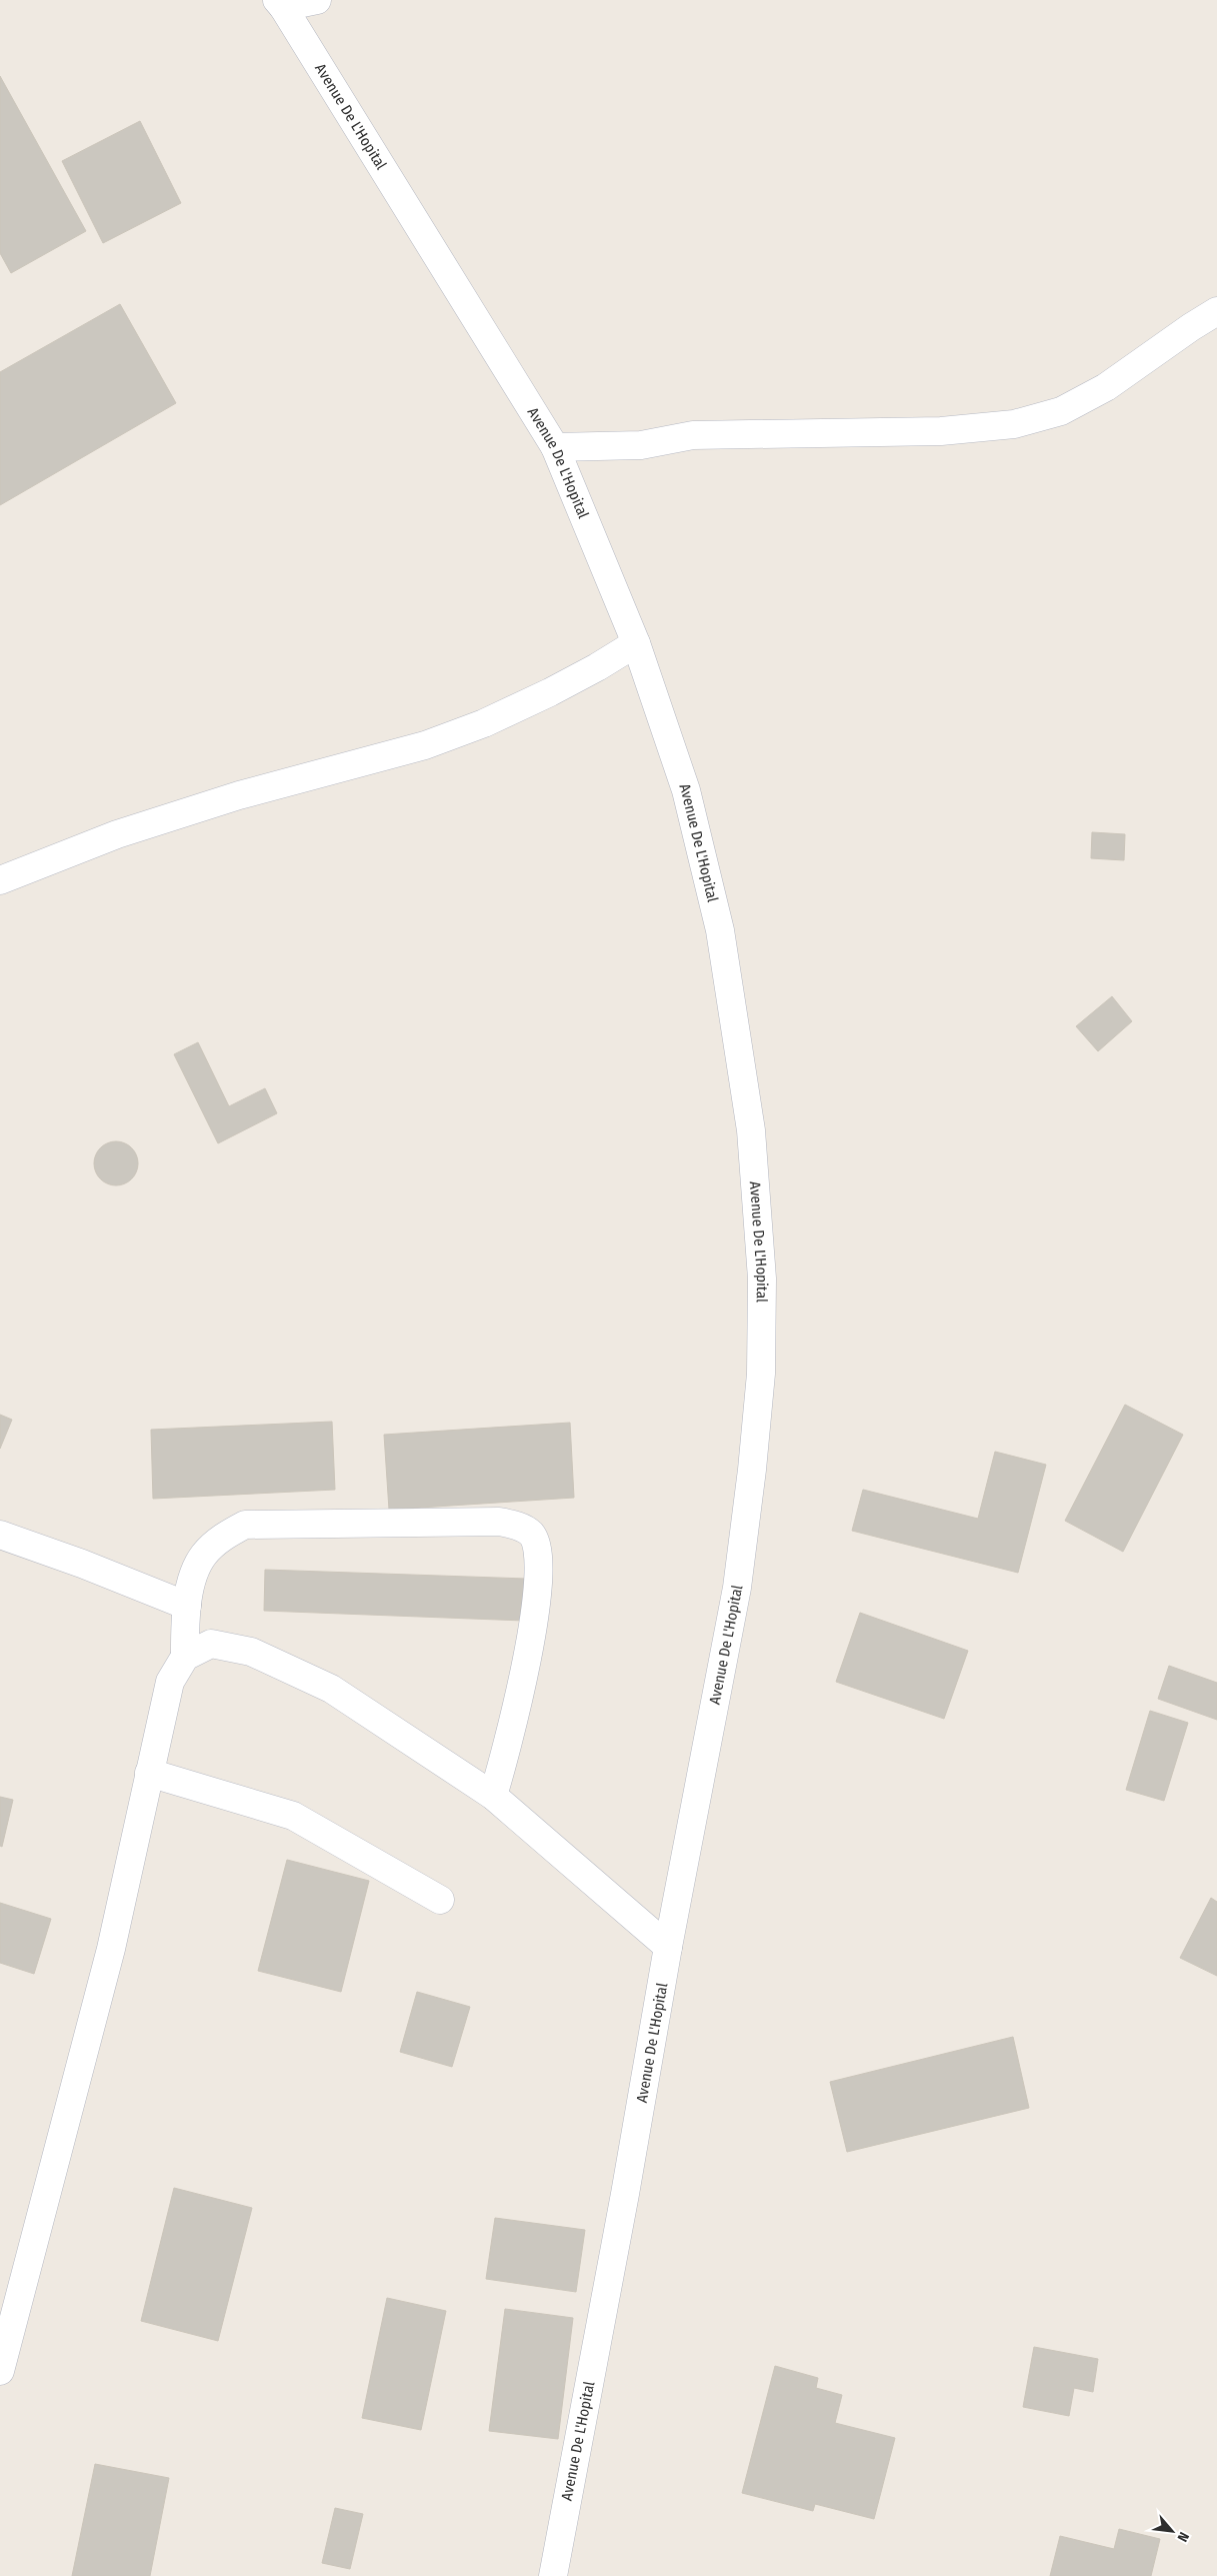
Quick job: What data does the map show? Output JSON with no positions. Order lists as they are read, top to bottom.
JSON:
{
  "streets": {
    "street": ["Avenue De L'Hopital"]
  },
  "north": "bottom right"
}
